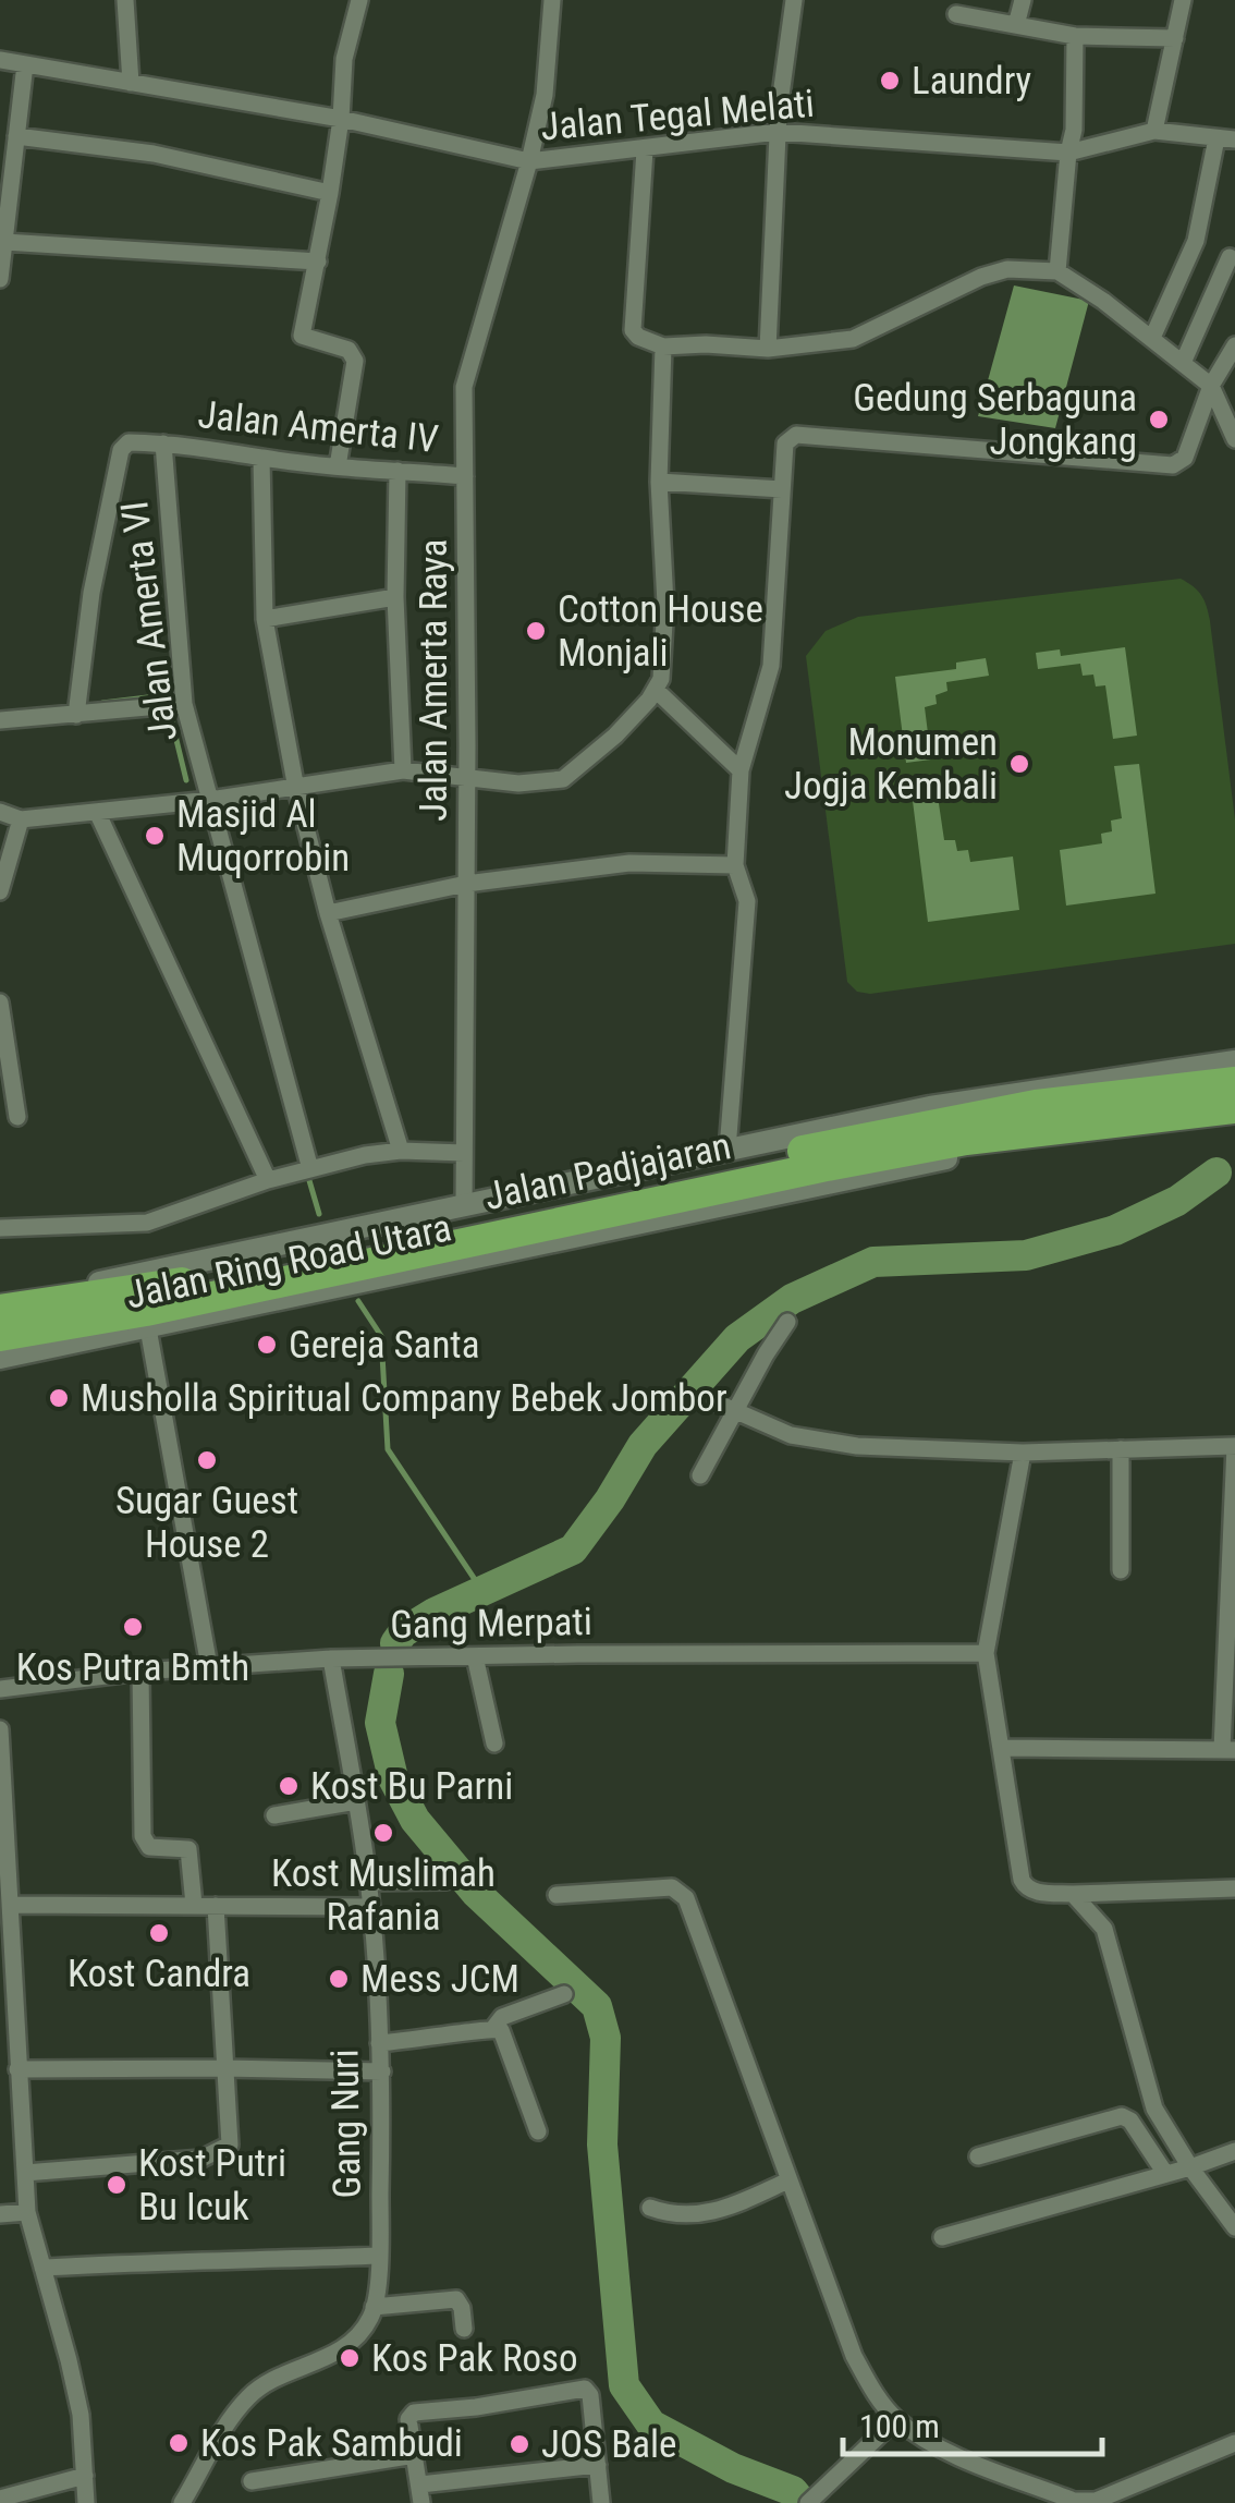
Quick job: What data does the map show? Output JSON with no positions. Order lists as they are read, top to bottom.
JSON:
{
  "streets": {
    "highway": ["Jalan Padjajaran"],
    "street": [
      "Jalan Tegal Melati",
      "Jalan Amerta IV",
      "Jalan Amerta VI",
      "Jalan Amerta Raya",
      "Jalan Ring Road Utara",
      "Gang Merpati",
      "Gang Nuri"
    ]
  },
  "crossings": [
    ["Jalan Tegal Melati", "Jalan Amerta Raya"],
    ["Jalan Amerta IV", "Jalan Amerta VI"],
    ["Jalan Amerta IV", "Jalan Amerta Raya"],
    ["Jalan Amerta Raya", "Jalan Ring Road Utara"],
    ["Jalan Padjajaran", "Jalan Ring Road Utara"],
    ["Gang Merpati", "Gang Nuri"]
  ],
  "places": [
    "Laundry",
    "Gedung Serbaguna Jongkang",
    "Cotton House Monjali",
    "Monumen Jogja Kembali",
    "Masjid Al Muqorrobin",
    "Gereja Santa",
    "Musholla Spiritual Company Bebek Jombor",
    "Sugar Guest House 2",
    "Kos Putra Bmth",
    "Kost Bu Parni",
    "Kost Muslimah Rafania",
    "Kost Candra",
    "Mess JCM",
    "Kost Putri Bu Icuk",
    "Kos Pak Roso",
    "Kos Pak Sambudi",
    "JOS Bale"
  ],
  "scale_bar": "100 m"
}
